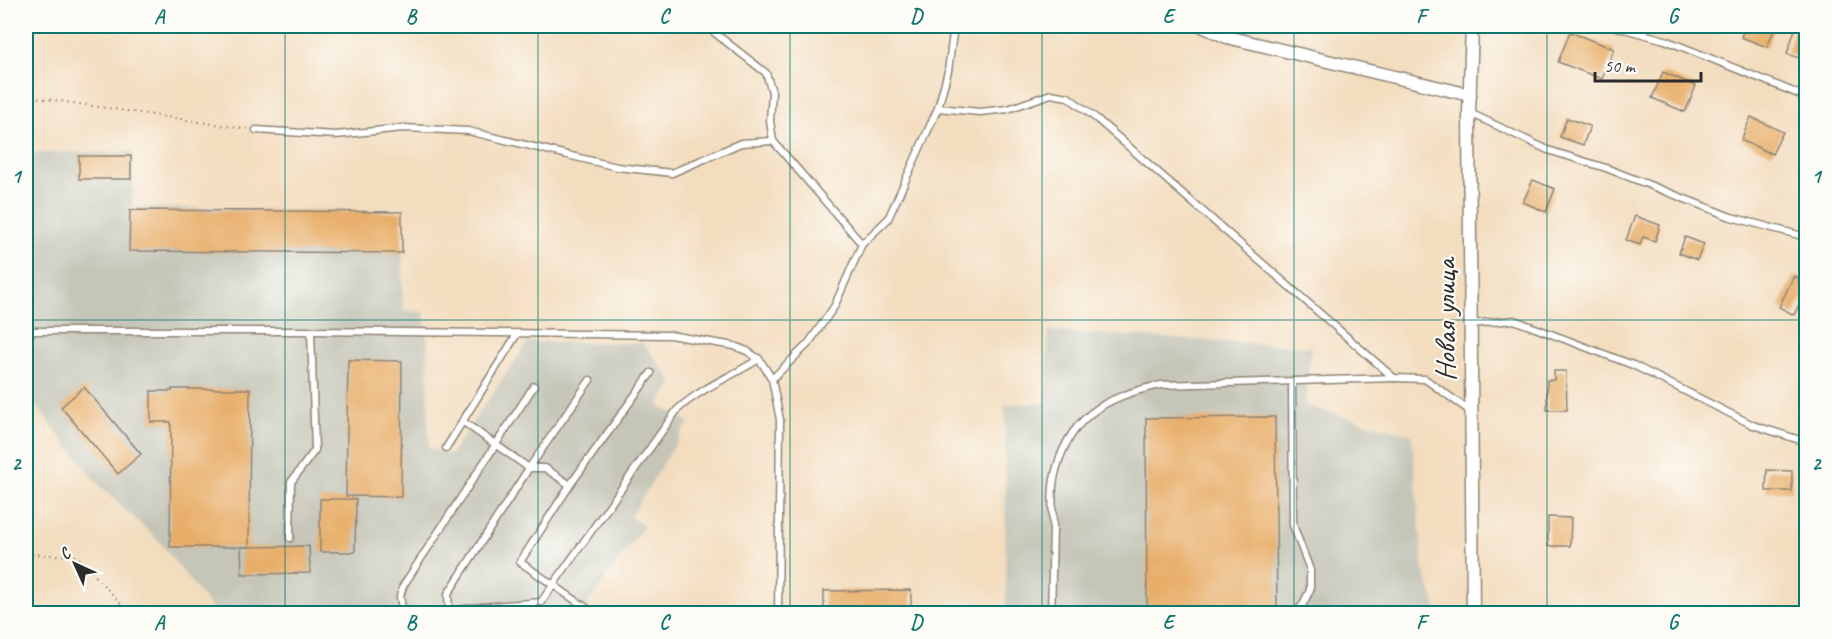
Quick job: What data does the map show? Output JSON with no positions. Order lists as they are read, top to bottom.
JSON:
{
  "streets": {
    "street": ["Новая улица"]
  },
  "scale_bar": "50 m",
  "north": "top left",
  "grid": {
    "columns": [
      "A",
      "B",
      "C",
      "D",
      "E",
      "F",
      "G"
    ],
    "rows": ["1", "2"]
  }
}
